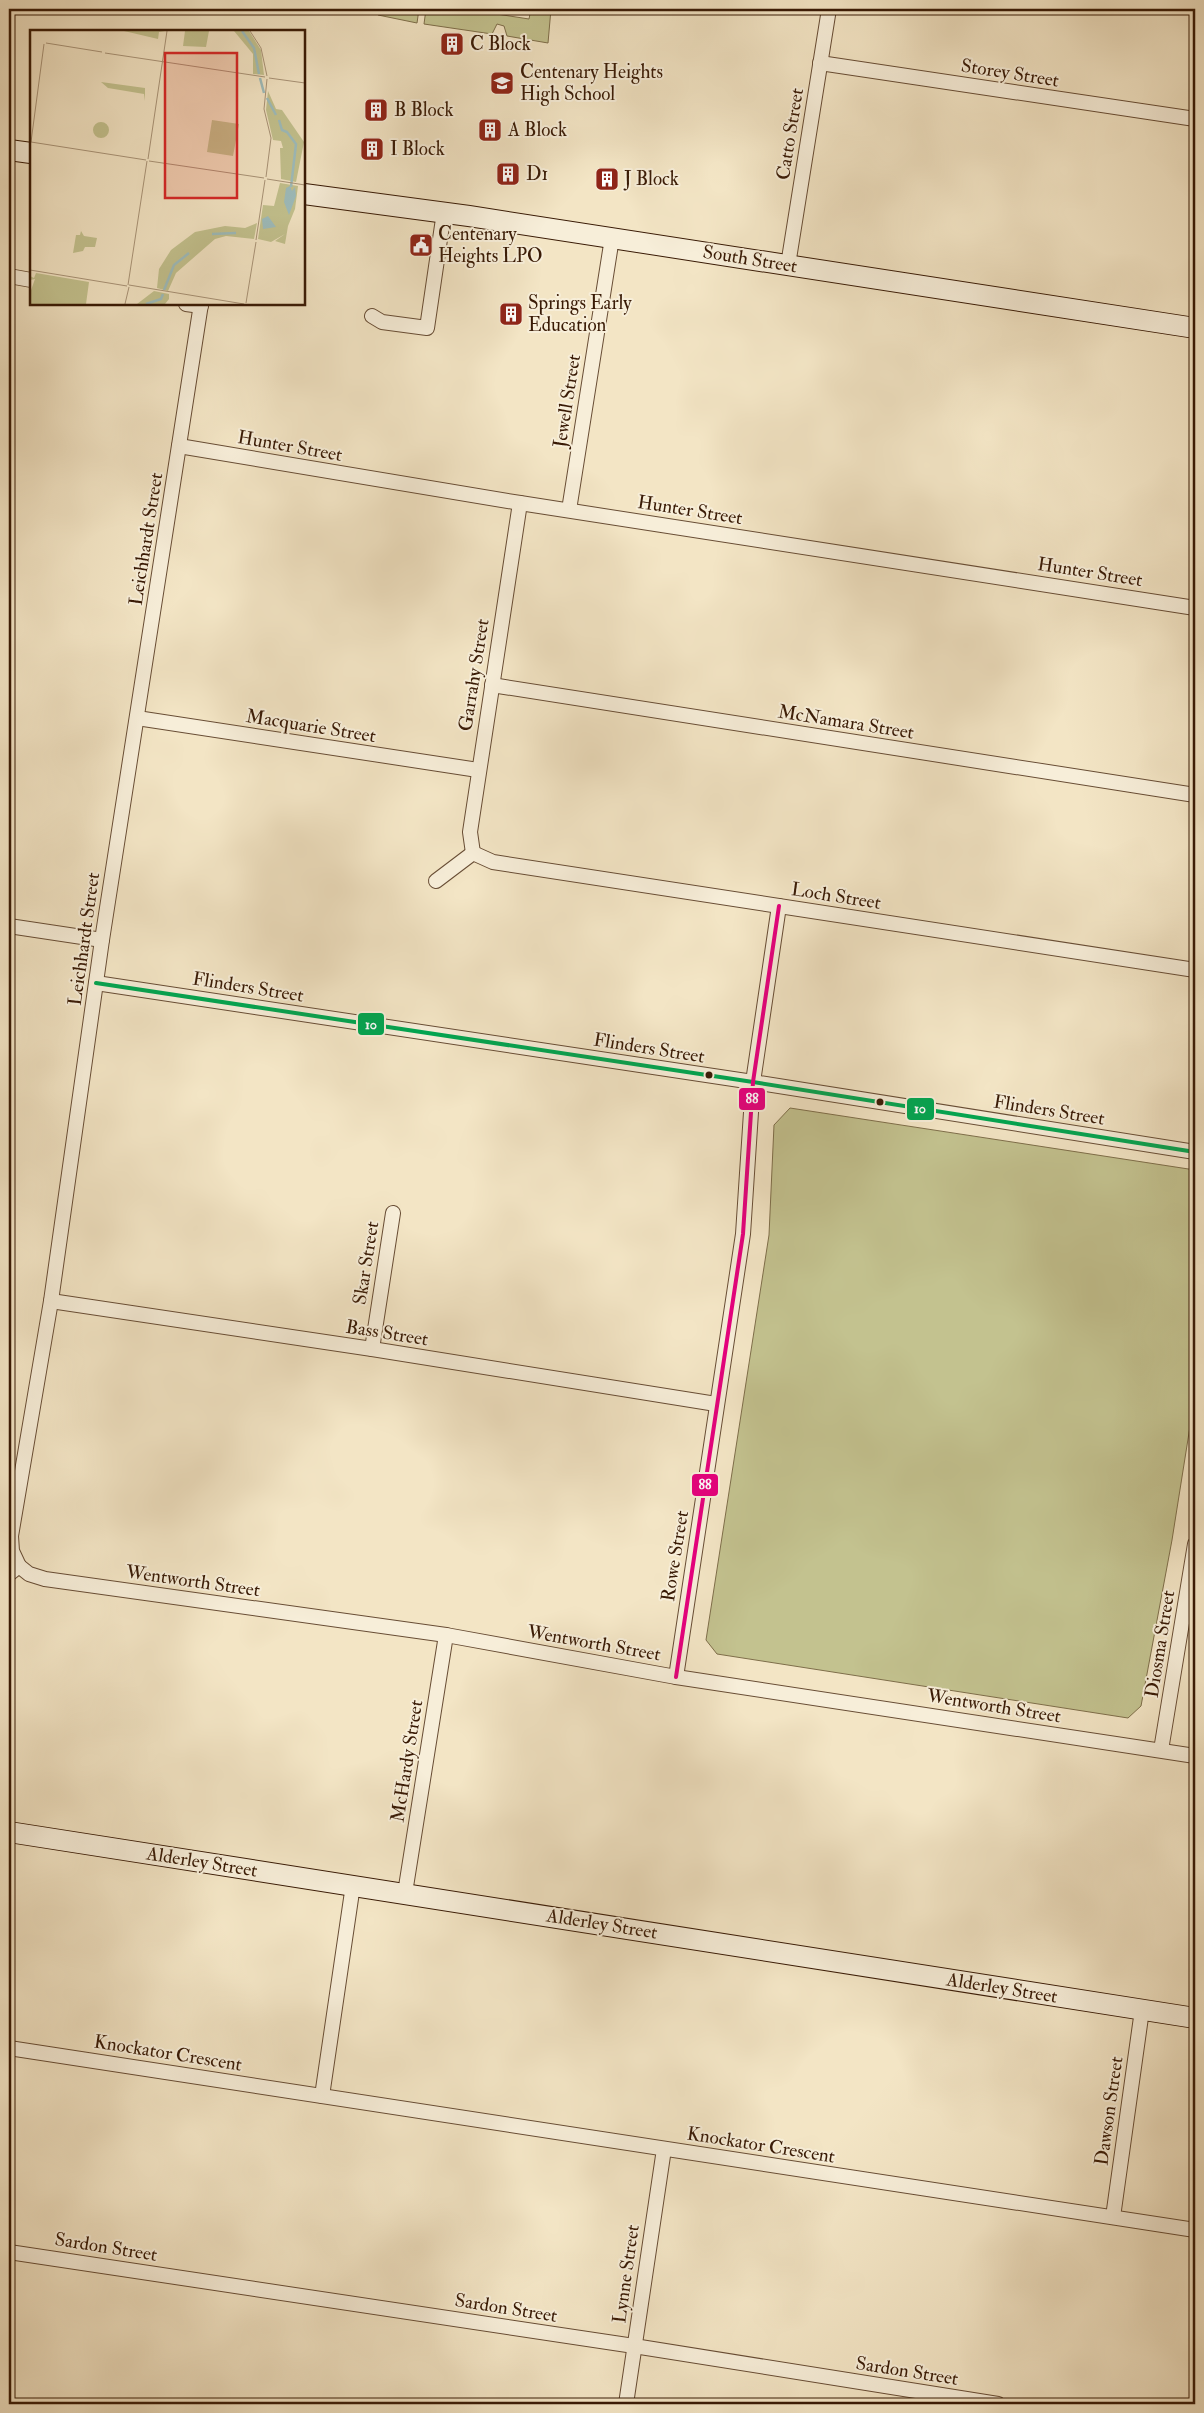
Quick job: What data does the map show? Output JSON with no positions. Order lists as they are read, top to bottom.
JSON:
{
  "streets": {
    "street": [
      "Storey Street",
      "Catto Street",
      "South Street",
      "Jewell Street",
      "Hunter Street",
      "Leichhardt Street",
      "Garrahy Street",
      "McNamara Street",
      "Macquarie Street",
      "Loch Street",
      "Flinders Street",
      "Skar Street",
      "Bass Street",
      "Rowe Street",
      "Wentworth Street",
      "Diosma Street",
      "McHardy Street",
      "Alderley Street",
      "Knockator Crescent",
      "Dawson Street",
      "Sardon Street",
      "Lynne Street"
    ]
  },
  "crossings": [
    ["Storey Street", "Catto Street"],
    ["Catto Street", "South Street"],
    ["South Street", "Jewell Street"],
    ["Jewell Street", "Hunter Street"],
    ["Hunter Street", "Leichhardt Street"],
    ["Hunter Street", "Garrahy Street"],
    ["Leichhardt Street", "Macquarie Street"],
    ["Leichhardt Street", "Flinders Street"],
    ["Leichhardt Street", "Bass Street"],
    ["Leichhardt Street", "Wentworth Street"],
    ["Garrahy Street", "McNamara Street"],
    ["Garrahy Street", "Macquarie Street"],
    ["Garrahy Street", "Loch Street"],
    ["Loch Street", "Rowe Street"],
    ["Flinders Street", "Rowe Street"],
    ["Skar Street", "Bass Street"],
    ["Bass Street", "Rowe Street"],
    ["Rowe Street", "Wentworth Street"],
    ["Wentworth Street", "Diosma Street"],
    ["Wentworth Street", "McHardy Street"],
    ["McHardy Street", "Alderley Street"],
    ["Alderley Street", "Dawson Street"],
    ["Knockator Crescent", "Dawson Street"],
    ["Knockator Crescent", "Lynne Street"],
    ["Sardon Street", "Lynne Street"]
  ],
  "places": {
    "building": [
      "C Block",
      "B Block",
      "A Block",
      "I Block",
      "D1",
      "J Block",
      "Springs Early Education"
    ],
    "school or university": ["Centenary Heights High School"],
    "public building": ["Centenary Heights LPO"]
  },
  "lines": ["transit line 88", "transit line 10"]
}
